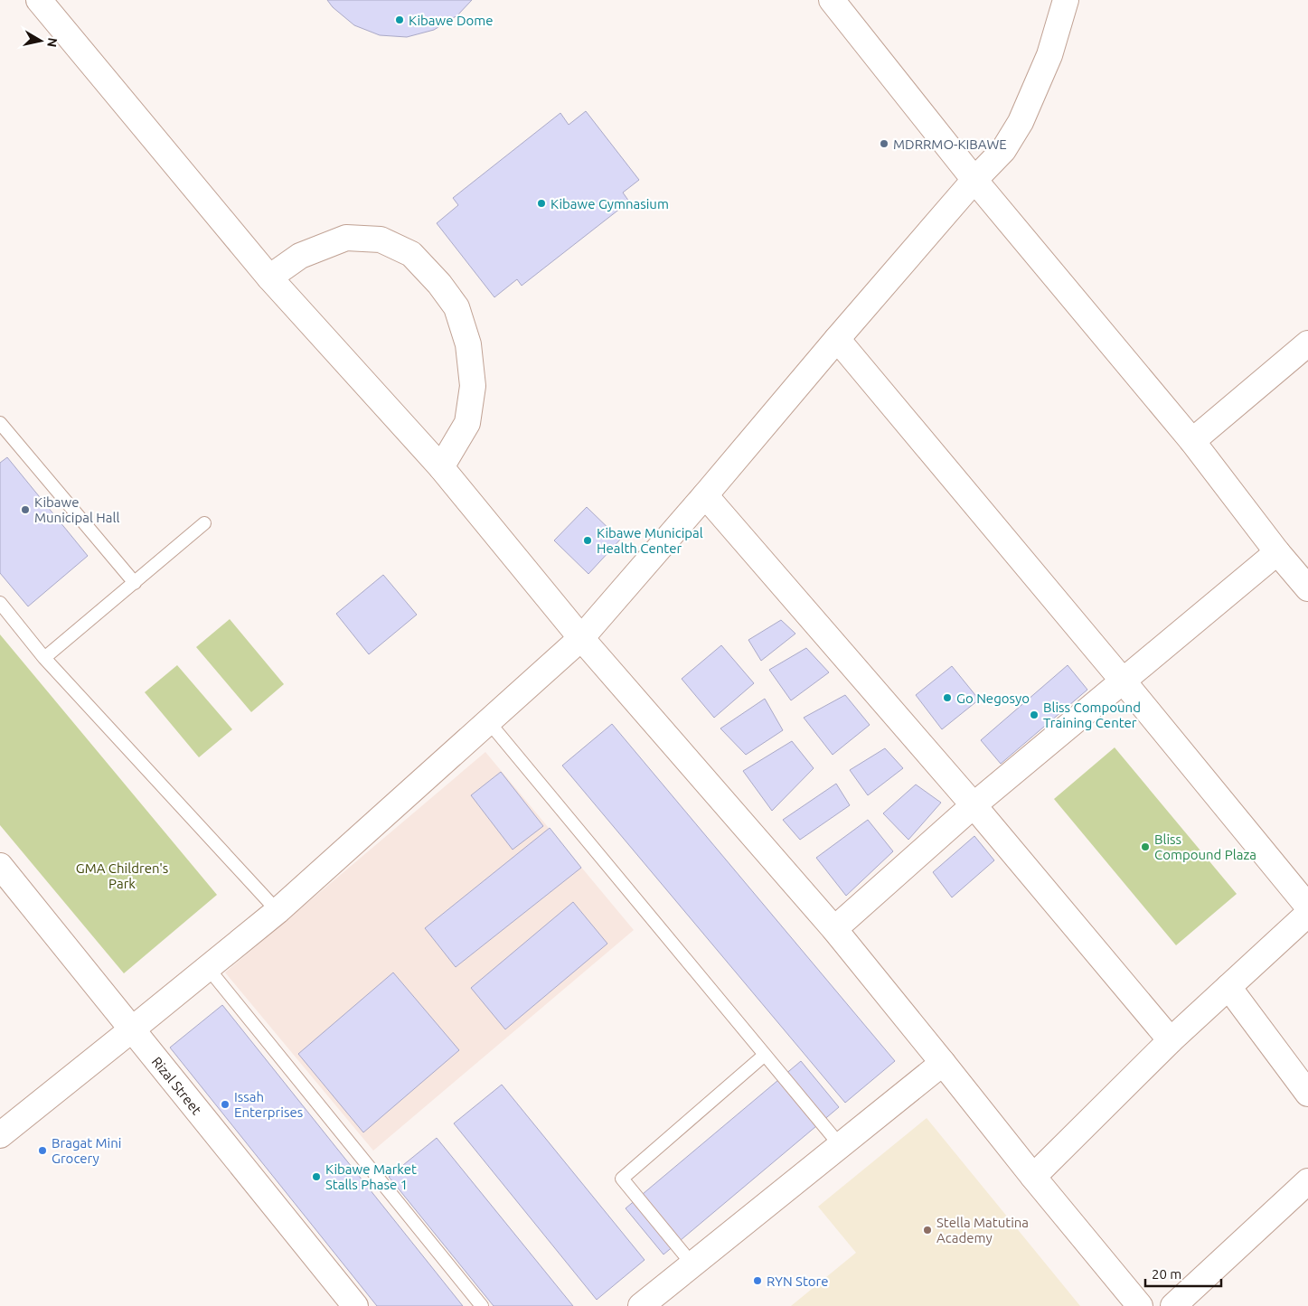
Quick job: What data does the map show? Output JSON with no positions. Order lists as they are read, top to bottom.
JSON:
{
  "streets": {
    "street": ["Rizal Street"]
  },
  "parks": ["GMA Children's Park"],
  "places": [
    "Kibawe Dome",
    "MDRRMO-KIBAWE",
    "Kibawe Gymnasium",
    "Kibawe Municipal Hall",
    "Kibawe Municipal Health Center",
    "Go Negosyo",
    "Bliss Compound Training Center",
    "Bliss Compound Plaza",
    "Issah Enterprises",
    "Bragat Mini Grocery",
    "Kibawe Market Stalls Phase 1",
    "Stella Matutina Academy",
    "RYN Store"
  ],
  "scale_bar": "20 m",
  "north": "right"
}
